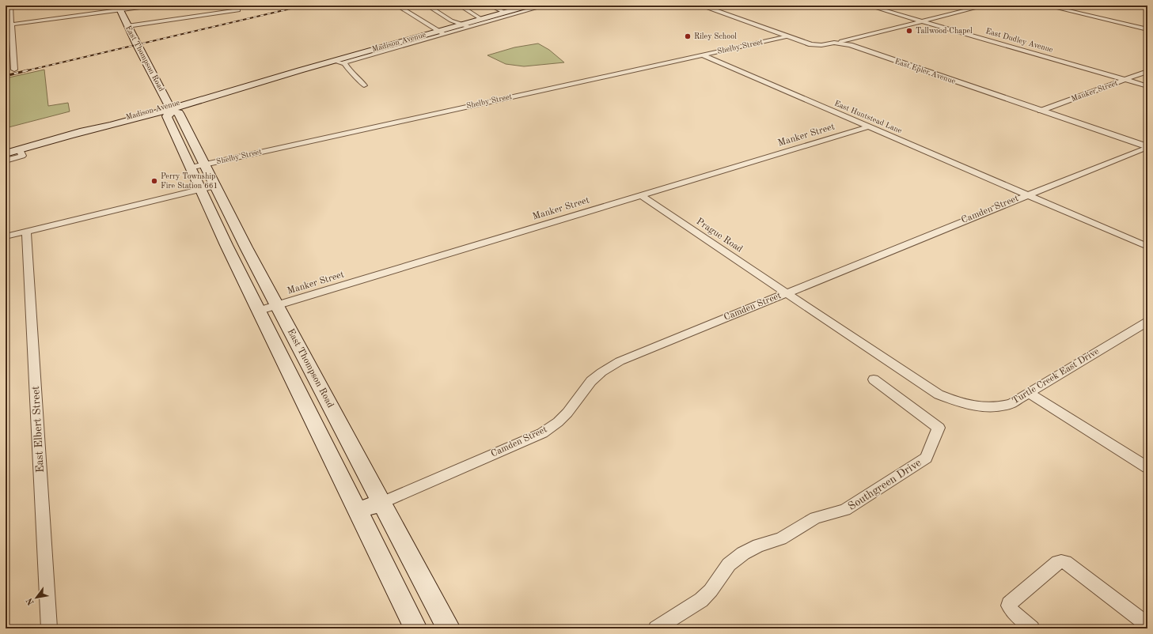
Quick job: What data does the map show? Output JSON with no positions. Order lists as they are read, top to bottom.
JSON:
{
  "streets": {
    "main road": ["Madison Avenue", "East Thompson Road"],
    "street": [
      "East Dudley Avenue",
      "Shelby Street",
      "East Epler Avenue",
      "Manker Street",
      "East Huntstead Lane",
      "Camden Street",
      "Prague Road",
      "Turtle Creek East Drive",
      "East Elbert Street",
      "Southgreen Drive"
    ]
  },
  "crossings": [
    ["East Dudley Avenue", "Manker Street"],
    ["Madison Avenue", "East Thompson Road"],
    ["Shelby Street", "East Thompson Road"],
    ["Shelby Street", "East Epler Avenue"],
    ["Shelby Street", "East Huntstead Lane"],
    ["East Thompson Road", "Manker Street"],
    ["East Thompson Road", "Camden Street"],
    ["East Epler Avenue", "Manker Street"],
    ["East Epler Avenue", "Camden Street"],
    ["Manker Street", "East Huntstead Lane"],
    ["Manker Street", "Prague Road"],
    ["East Huntstead Lane", "Camden Street"],
    ["Camden Street", "Prague Road"],
    ["Prague Road", "Turtle Creek East Drive"]
  ],
  "places": ["Tallwood Chapel", "Riley School", "Perry Township Fire Station 661"],
  "north": "bottom left"
}
